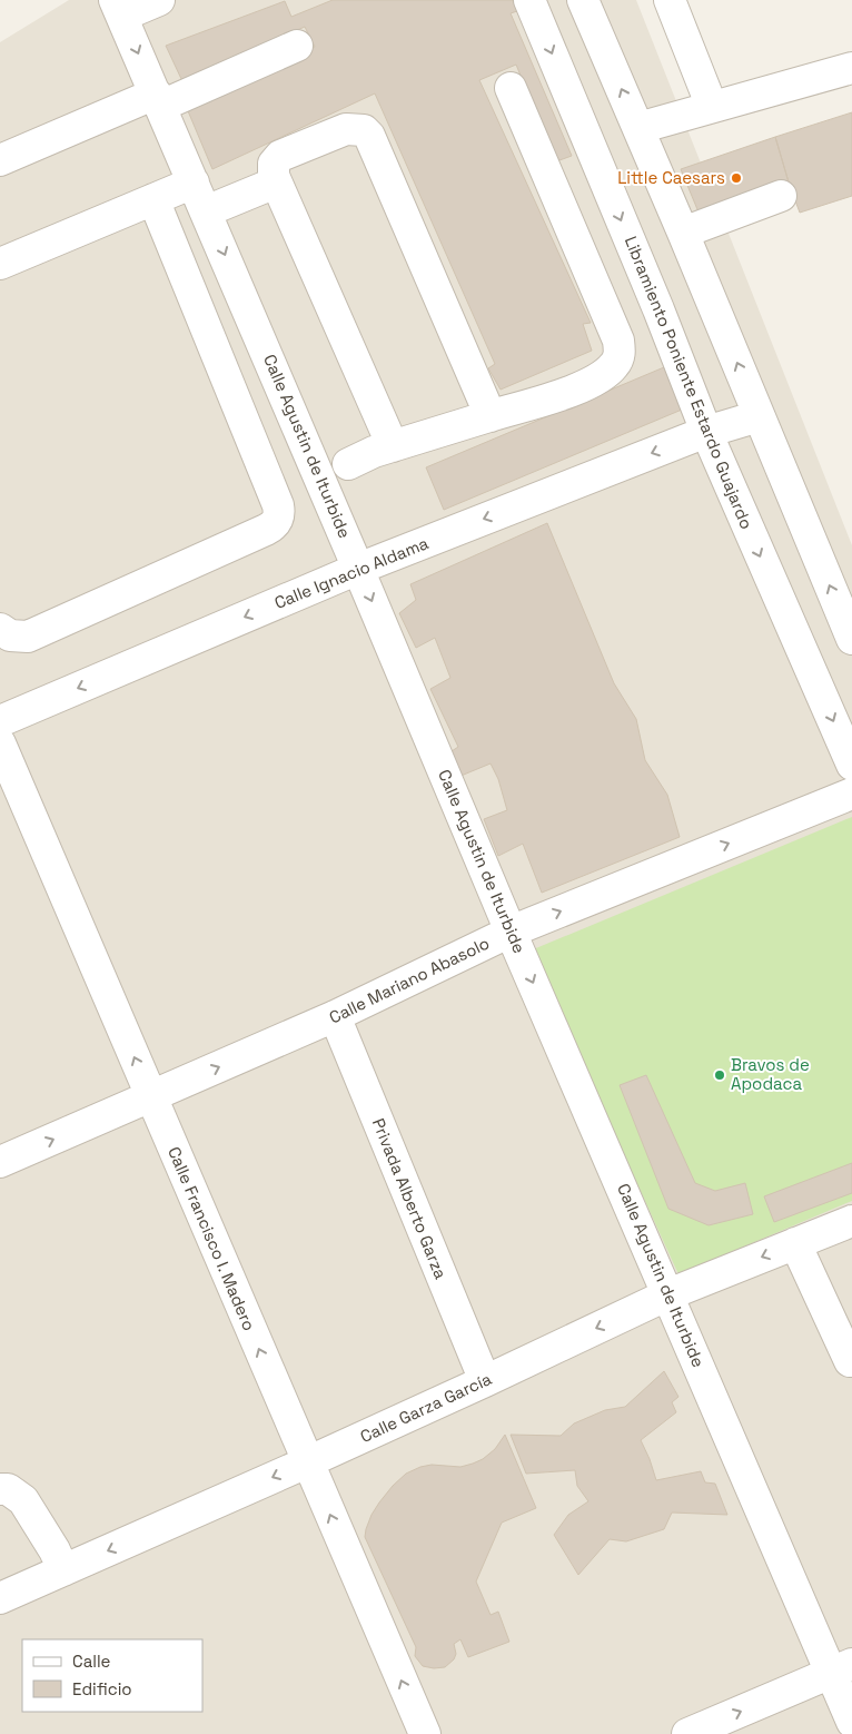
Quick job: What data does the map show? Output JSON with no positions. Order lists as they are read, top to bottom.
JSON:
{
  "streets": {
    "street": [
      "Libramiento Poniente Estardo Guajardo",
      "Calle Agustin de Iturbide",
      "Calle Ignacio Aldama",
      "Calle Mariano Abasolo",
      "Privada Alberto Garza",
      "Calle Francisco I. Madero",
      "Calle Garza García"
    ]
  },
  "crossings": [
    ["Libramiento Poniente Estardo Guajardo", "Calle Ignacio Aldama"],
    ["Calle Agustin de Iturbide", "Calle Ignacio Aldama"],
    ["Calle Agustin de Iturbide", "Calle Mariano Abasolo"],
    ["Calle Agustin de Iturbide", "Calle Garza García"],
    ["Calle Mariano Abasolo", "Privada Alberto Garza"],
    ["Calle Mariano Abasolo", "Calle Francisco I. Madero"],
    ["Privada Alberto Garza", "Calle Garza García"],
    ["Calle Francisco I. Madero", "Calle Garza García"]
  ],
  "one_way": [
    "Calle Agustin de Iturbide",
    "Calle Ignacio Aldama",
    "Calle Mariano Abasolo",
    "Calle Francisco I. Madero",
    "Calle Garza García"
  ],
  "places": ["Little Caesars", "Bravos de Apodaca"],
  "legend": ["Calle", "Edificio"]
}
